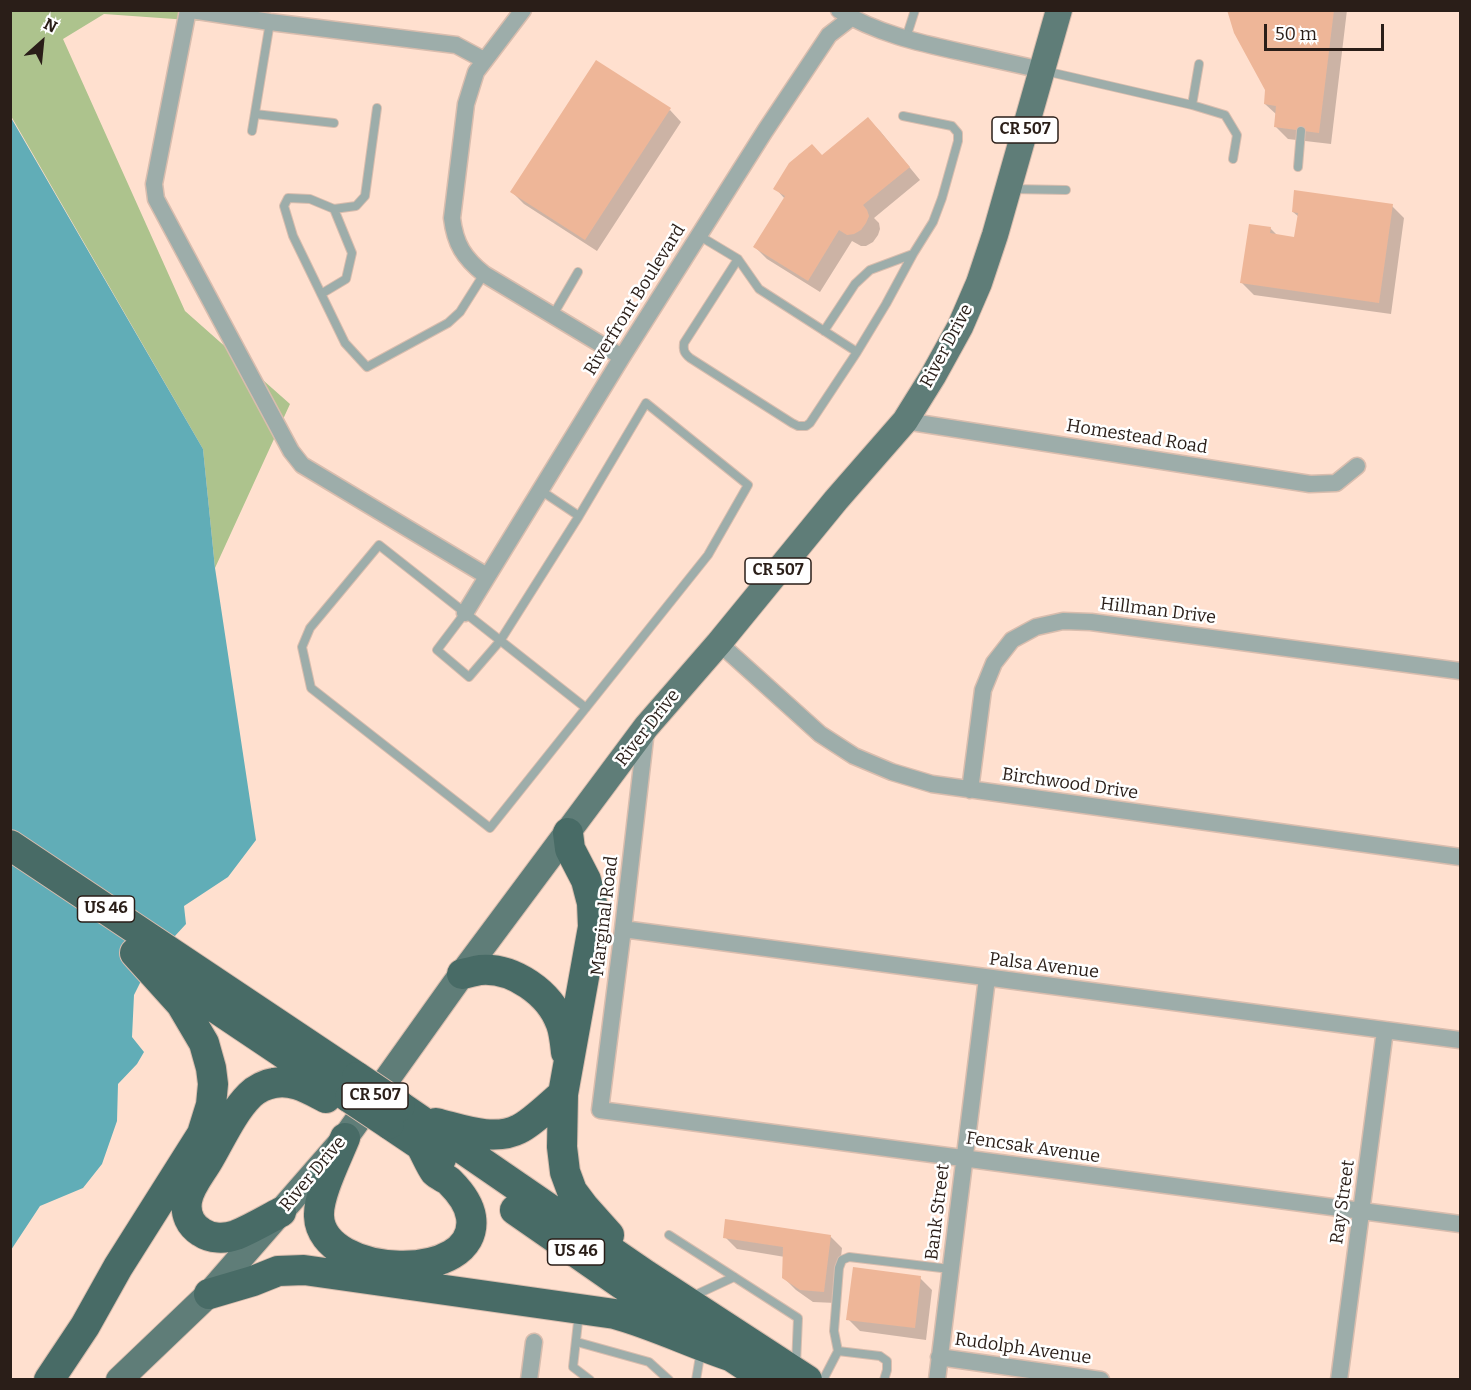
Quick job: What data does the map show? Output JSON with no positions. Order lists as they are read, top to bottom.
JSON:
{
  "streets": {
    "highway": ["US 46"],
    "main road": ["CR 507", "River Drive"],
    "street": [
      "Riverfront Boulevard",
      "Homestead Road",
      "Hillman Drive",
      "Birchwood Drive",
      "Marginal Road",
      "Palsa Avenue",
      "Fencsak Avenue",
      "Ray Street",
      "Bank Street",
      "Rudolph Avenue"
    ]
  },
  "crossings": [
    ["River Drive", "Homestead Road"],
    ["River Drive", "Birchwood Drive"],
    ["River Drive", "Marginal Road"],
    ["Hillman Drive", "Birchwood Drive"],
    ["Marginal Road", "Palsa Avenue"],
    ["Marginal Road", "Fencsak Avenue"],
    ["Palsa Avenue", "Ray Street"],
    ["Palsa Avenue", "Bank Street"],
    ["Fencsak Avenue", "Ray Street"],
    ["Fencsak Avenue", "Bank Street"],
    ["Bank Street", "Rudolph Avenue"]
  ],
  "scale_bar": "50 m",
  "north": "top right"
}
